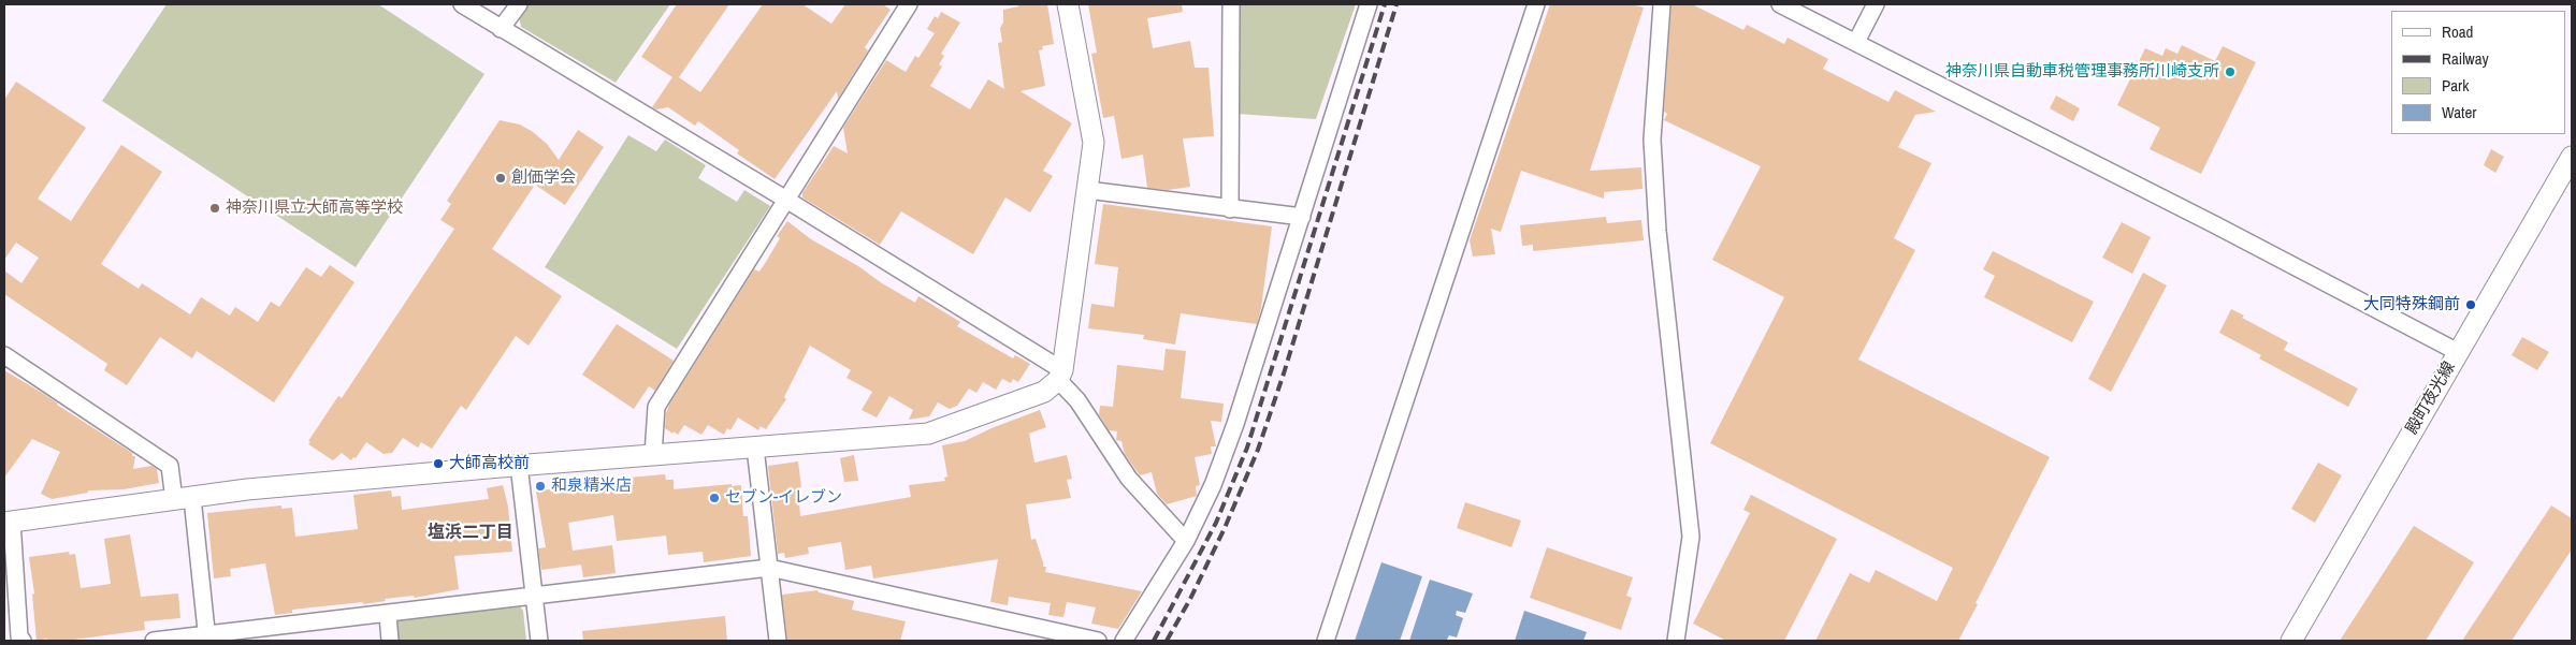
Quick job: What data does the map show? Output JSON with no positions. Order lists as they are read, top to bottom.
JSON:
{
  "streets": {
    "street": ["殿町夜光線"]
  },
  "districts": ["塩浜二丁目"],
  "places": [
    "神奈川県自動車税管理事務所川崎支所",
    "創価学会",
    "神奈川県立大師高等学校",
    "大同特殊鋼前",
    "大師高校前",
    "和泉精米店",
    "セブン-イレブン"
  ],
  "legend": [
    "Road",
    "Railway",
    "Park",
    "Water"
  ]
}
